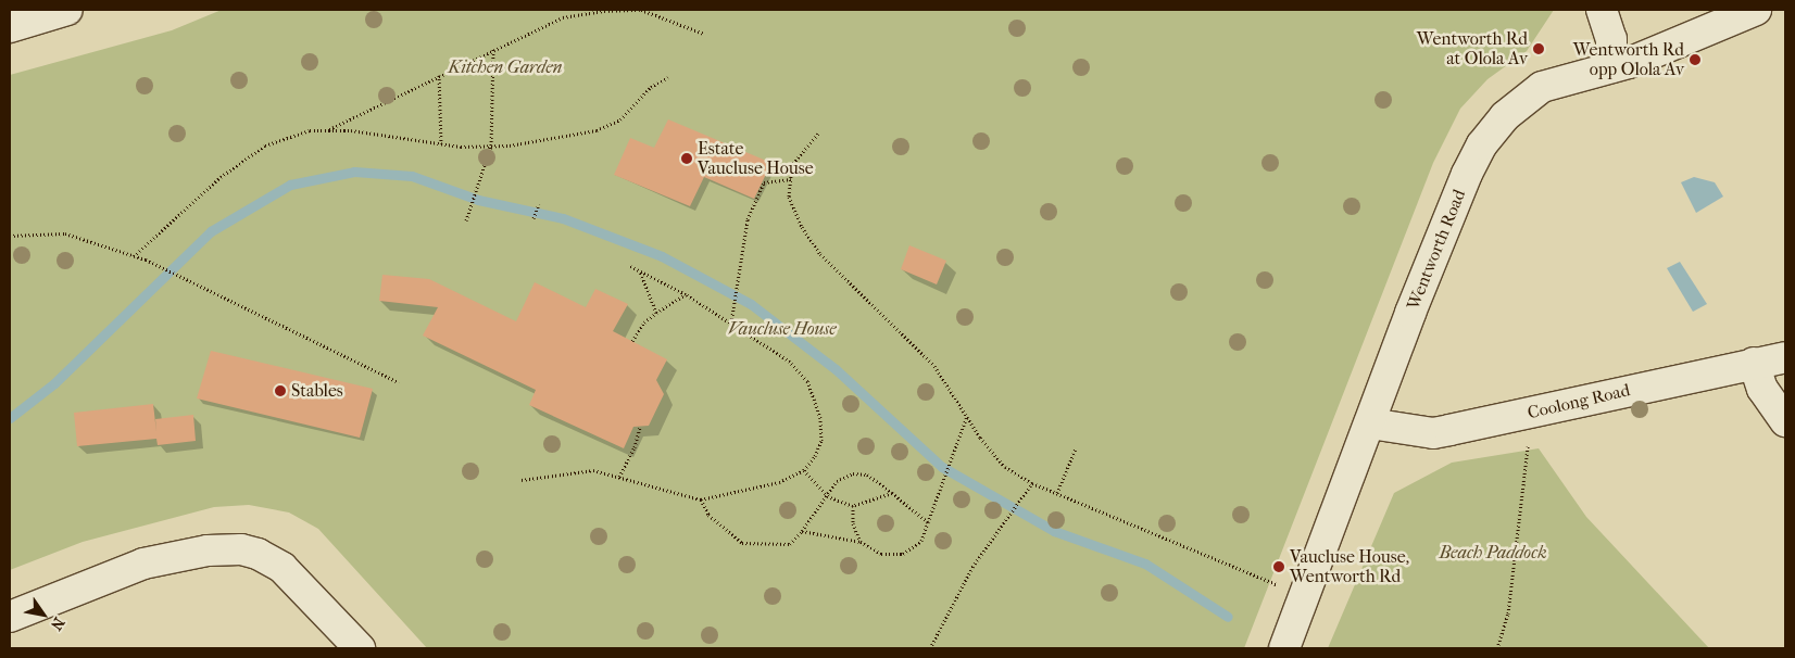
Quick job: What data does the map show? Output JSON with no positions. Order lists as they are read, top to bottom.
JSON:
{
  "streets": {
    "street": ["Wentworth Road", "Coolong Road"]
  },
  "crossings": [
    ["Wentworth Road", "Coolong Road"]
  ],
  "parks": ["Kitchen Garden", "Vaucluse House", "Beach Paddock"],
  "places": [
    "Wentworth Rd at Olola Av",
    "Wentworth Rd opp Olola Av",
    "Estate Vaucluse House",
    "Stables",
    "Vaucluse House, Wentworth Rd"
  ],
  "north": "bottom right"
}
